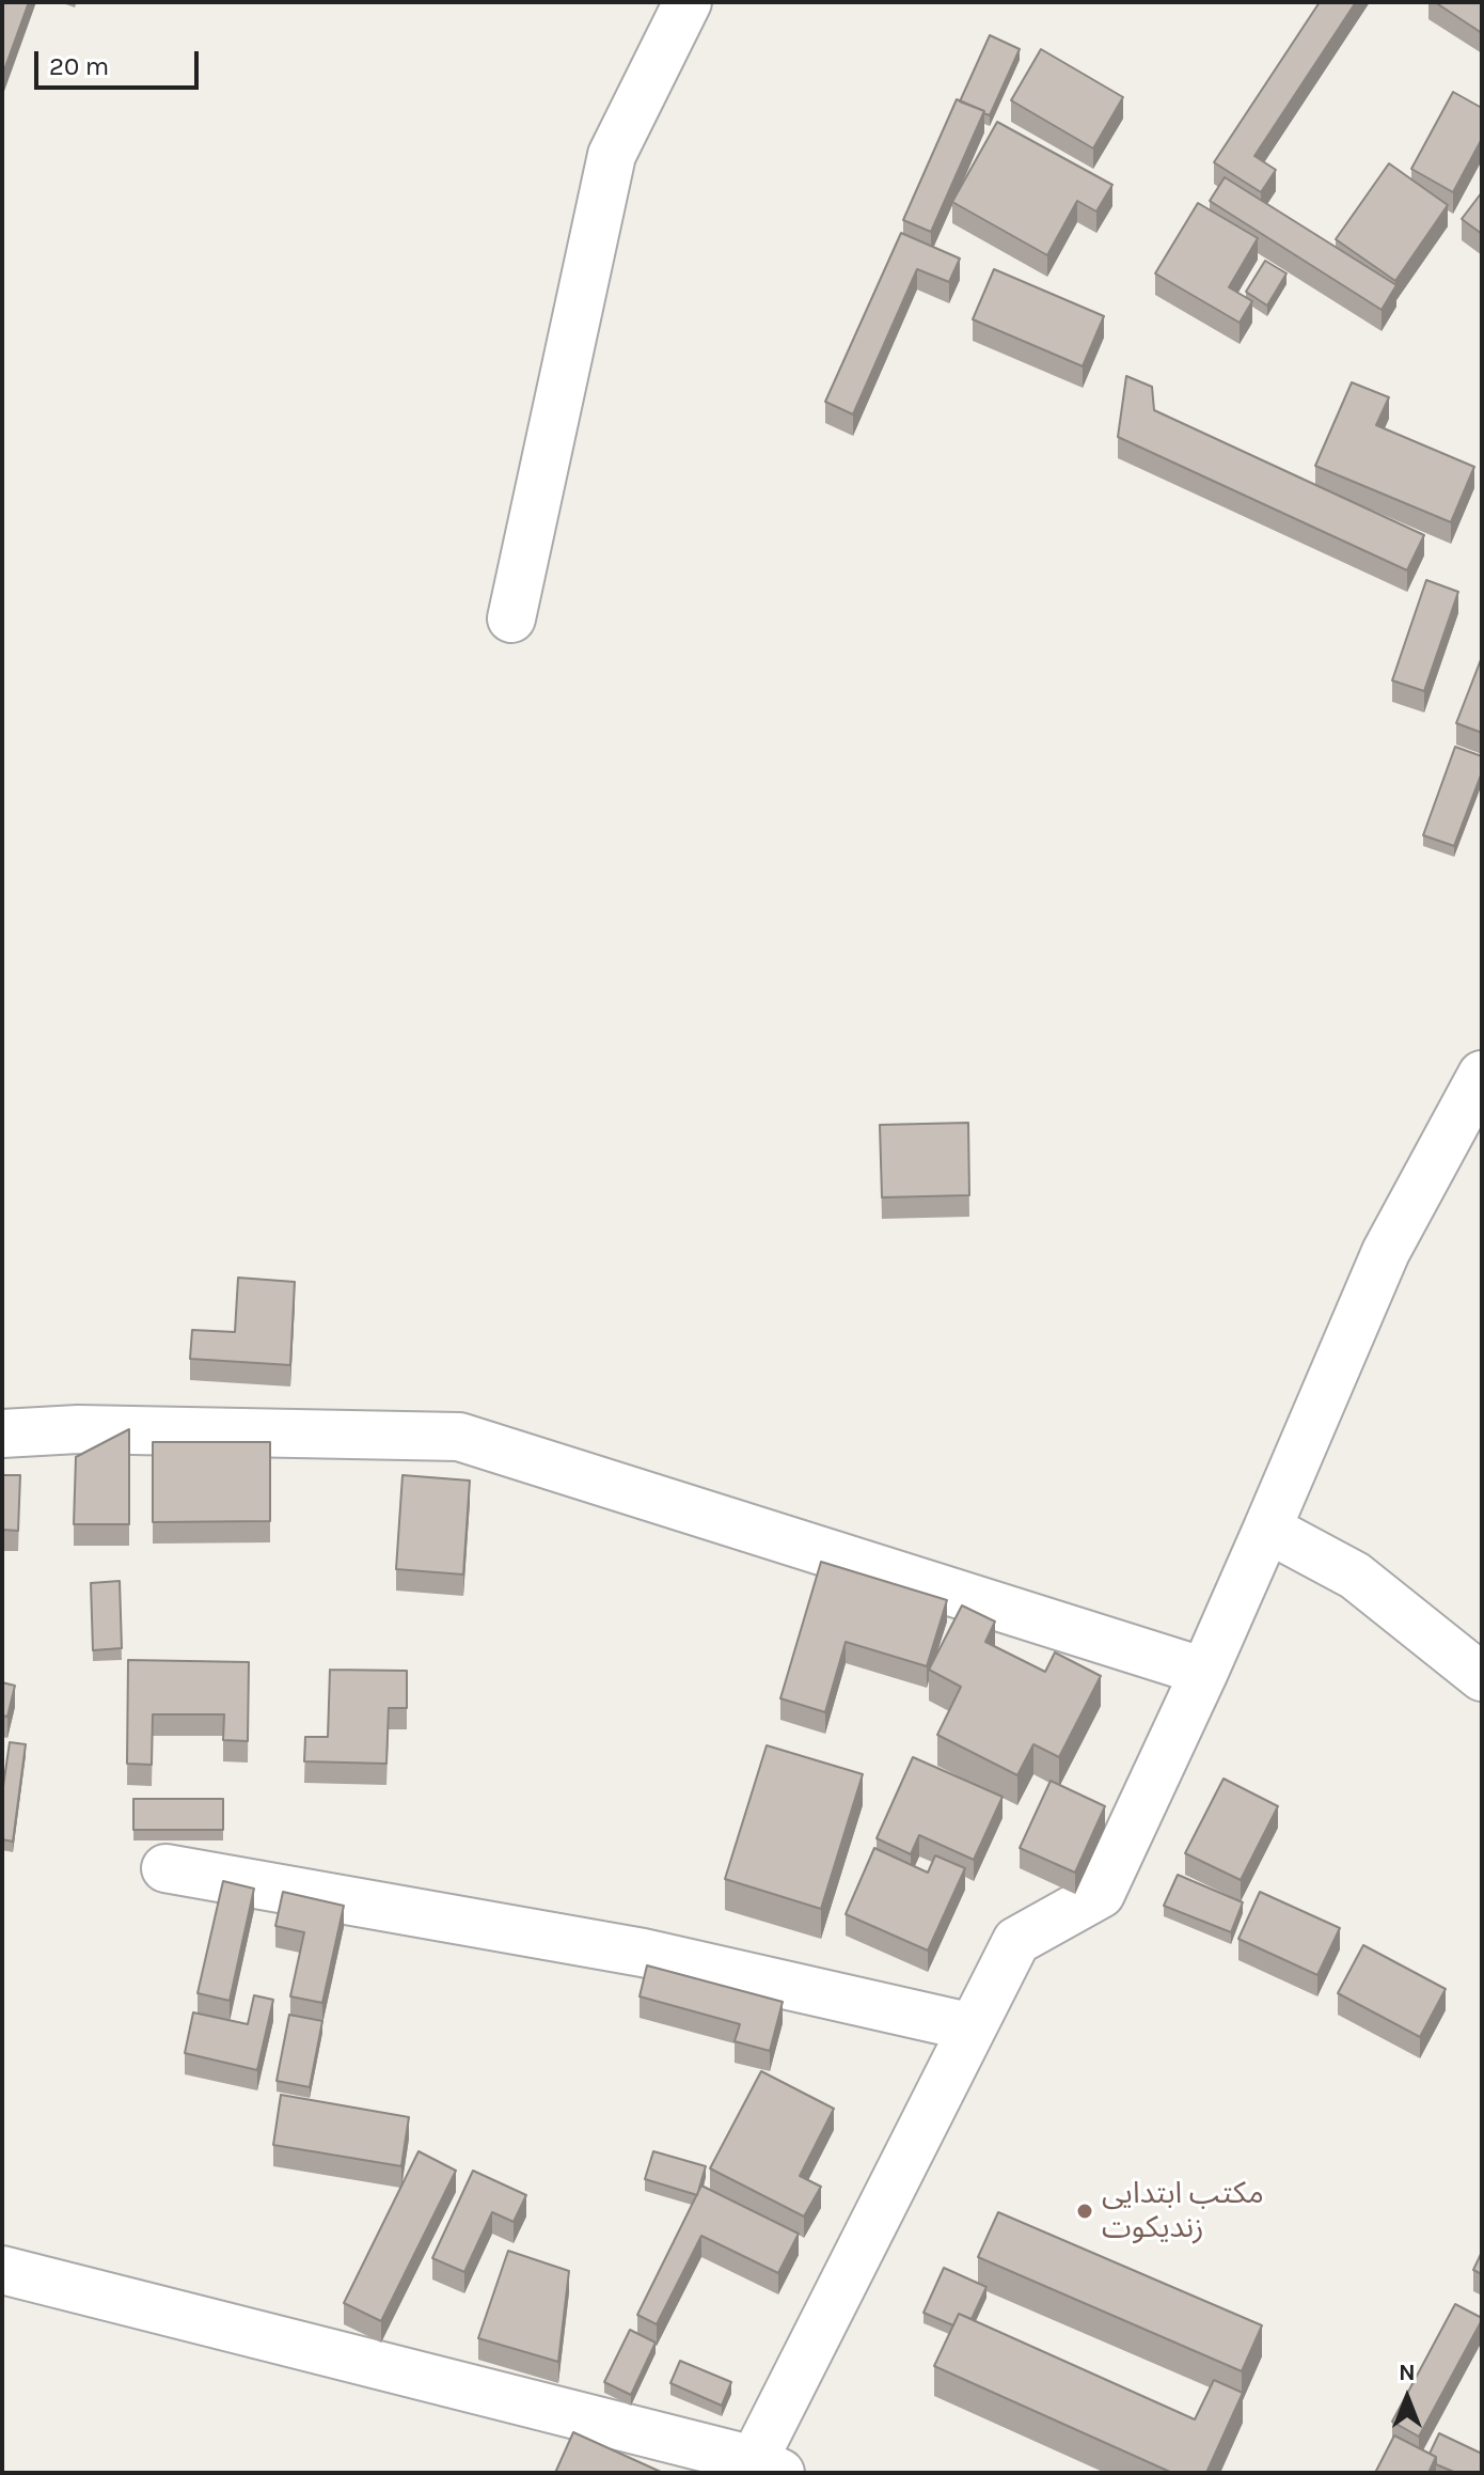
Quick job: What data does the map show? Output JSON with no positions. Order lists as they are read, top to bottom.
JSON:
{
  "places": ["مکتب ابتدایی زندیکوت"],
  "scale_bar": "20 m",
  "north": "top"
}
